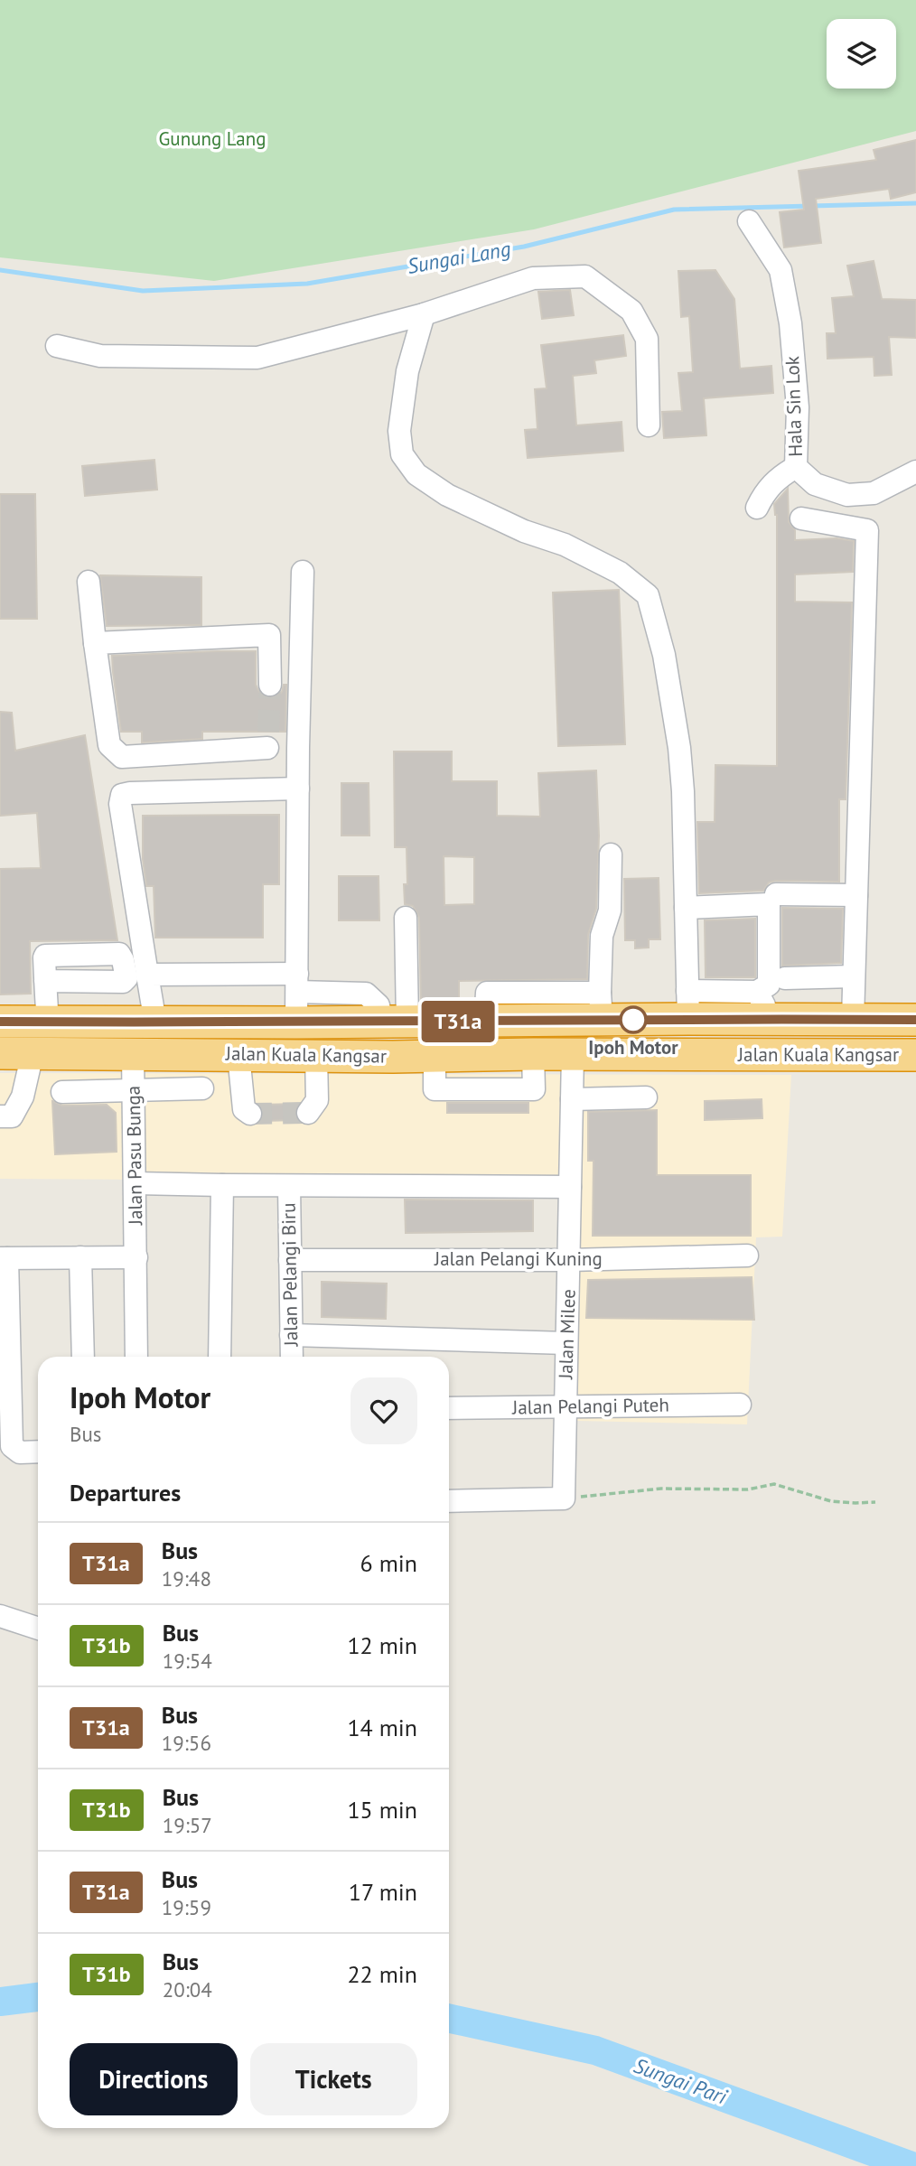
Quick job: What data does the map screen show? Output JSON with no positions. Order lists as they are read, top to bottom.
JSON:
{
  "streets": {
    "highway": ["Jalan Kuala Kangsar"],
    "street": [
      "Hala Sin Lok",
      "Jalan Pasu Bunga",
      "Jalan Pelangi Kuning",
      "Jalan Pelangi Biru",
      "Jalan Milee",
      "Jalan Pelangi Puteh"
    ]
  },
  "crossings": [
    ["Jalan Kuala Kangsar", "Jalan Pasu Bunga"],
    ["Jalan Kuala Kangsar", "Jalan Milee"],
    ["Jalan Pelangi Kuning", "Jalan Pelangi Biru"],
    ["Jalan Pelangi Kuning", "Jalan Milee"],
    ["Jalan Milee", "Jalan Pelangi Puteh"]
  ],
  "water": ["Sungai Lang", "Sungai Pari"],
  "parks": ["Gunung Lang"],
  "places": ["Ipoh Motor"],
  "lines": ["bus line T31a"],
  "page": {
    "on_map": "T31a",
    "heading": [
      ["Ipoh Motor", "Bus"],
      "Departures"
    ],
    "list": [
      {
        "mark": "T31a",
        "name": "Bus",
        "note": "19:48",
        "value": "6 min"
      },
      {
        "mark": "T31b",
        "name": "Bus",
        "note": "19:54",
        "value": "12 min"
      },
      {
        "mark": "T31a",
        "name": "Bus",
        "note": "19:56",
        "value": "14 min"
      },
      {
        "mark": "T31b",
        "name": "Bus",
        "note": "19:57",
        "value": "15 min"
      },
      {
        "mark": "T31a",
        "name": "Bus",
        "note": "19:59",
        "value": "17 min"
      },
      {
        "mark": "T31b",
        "name": "Bus",
        "note": "20:04",
        "value": "22 min"
      }
    ],
    "buttons": ["Directions", "Tickets"]
  }
}
